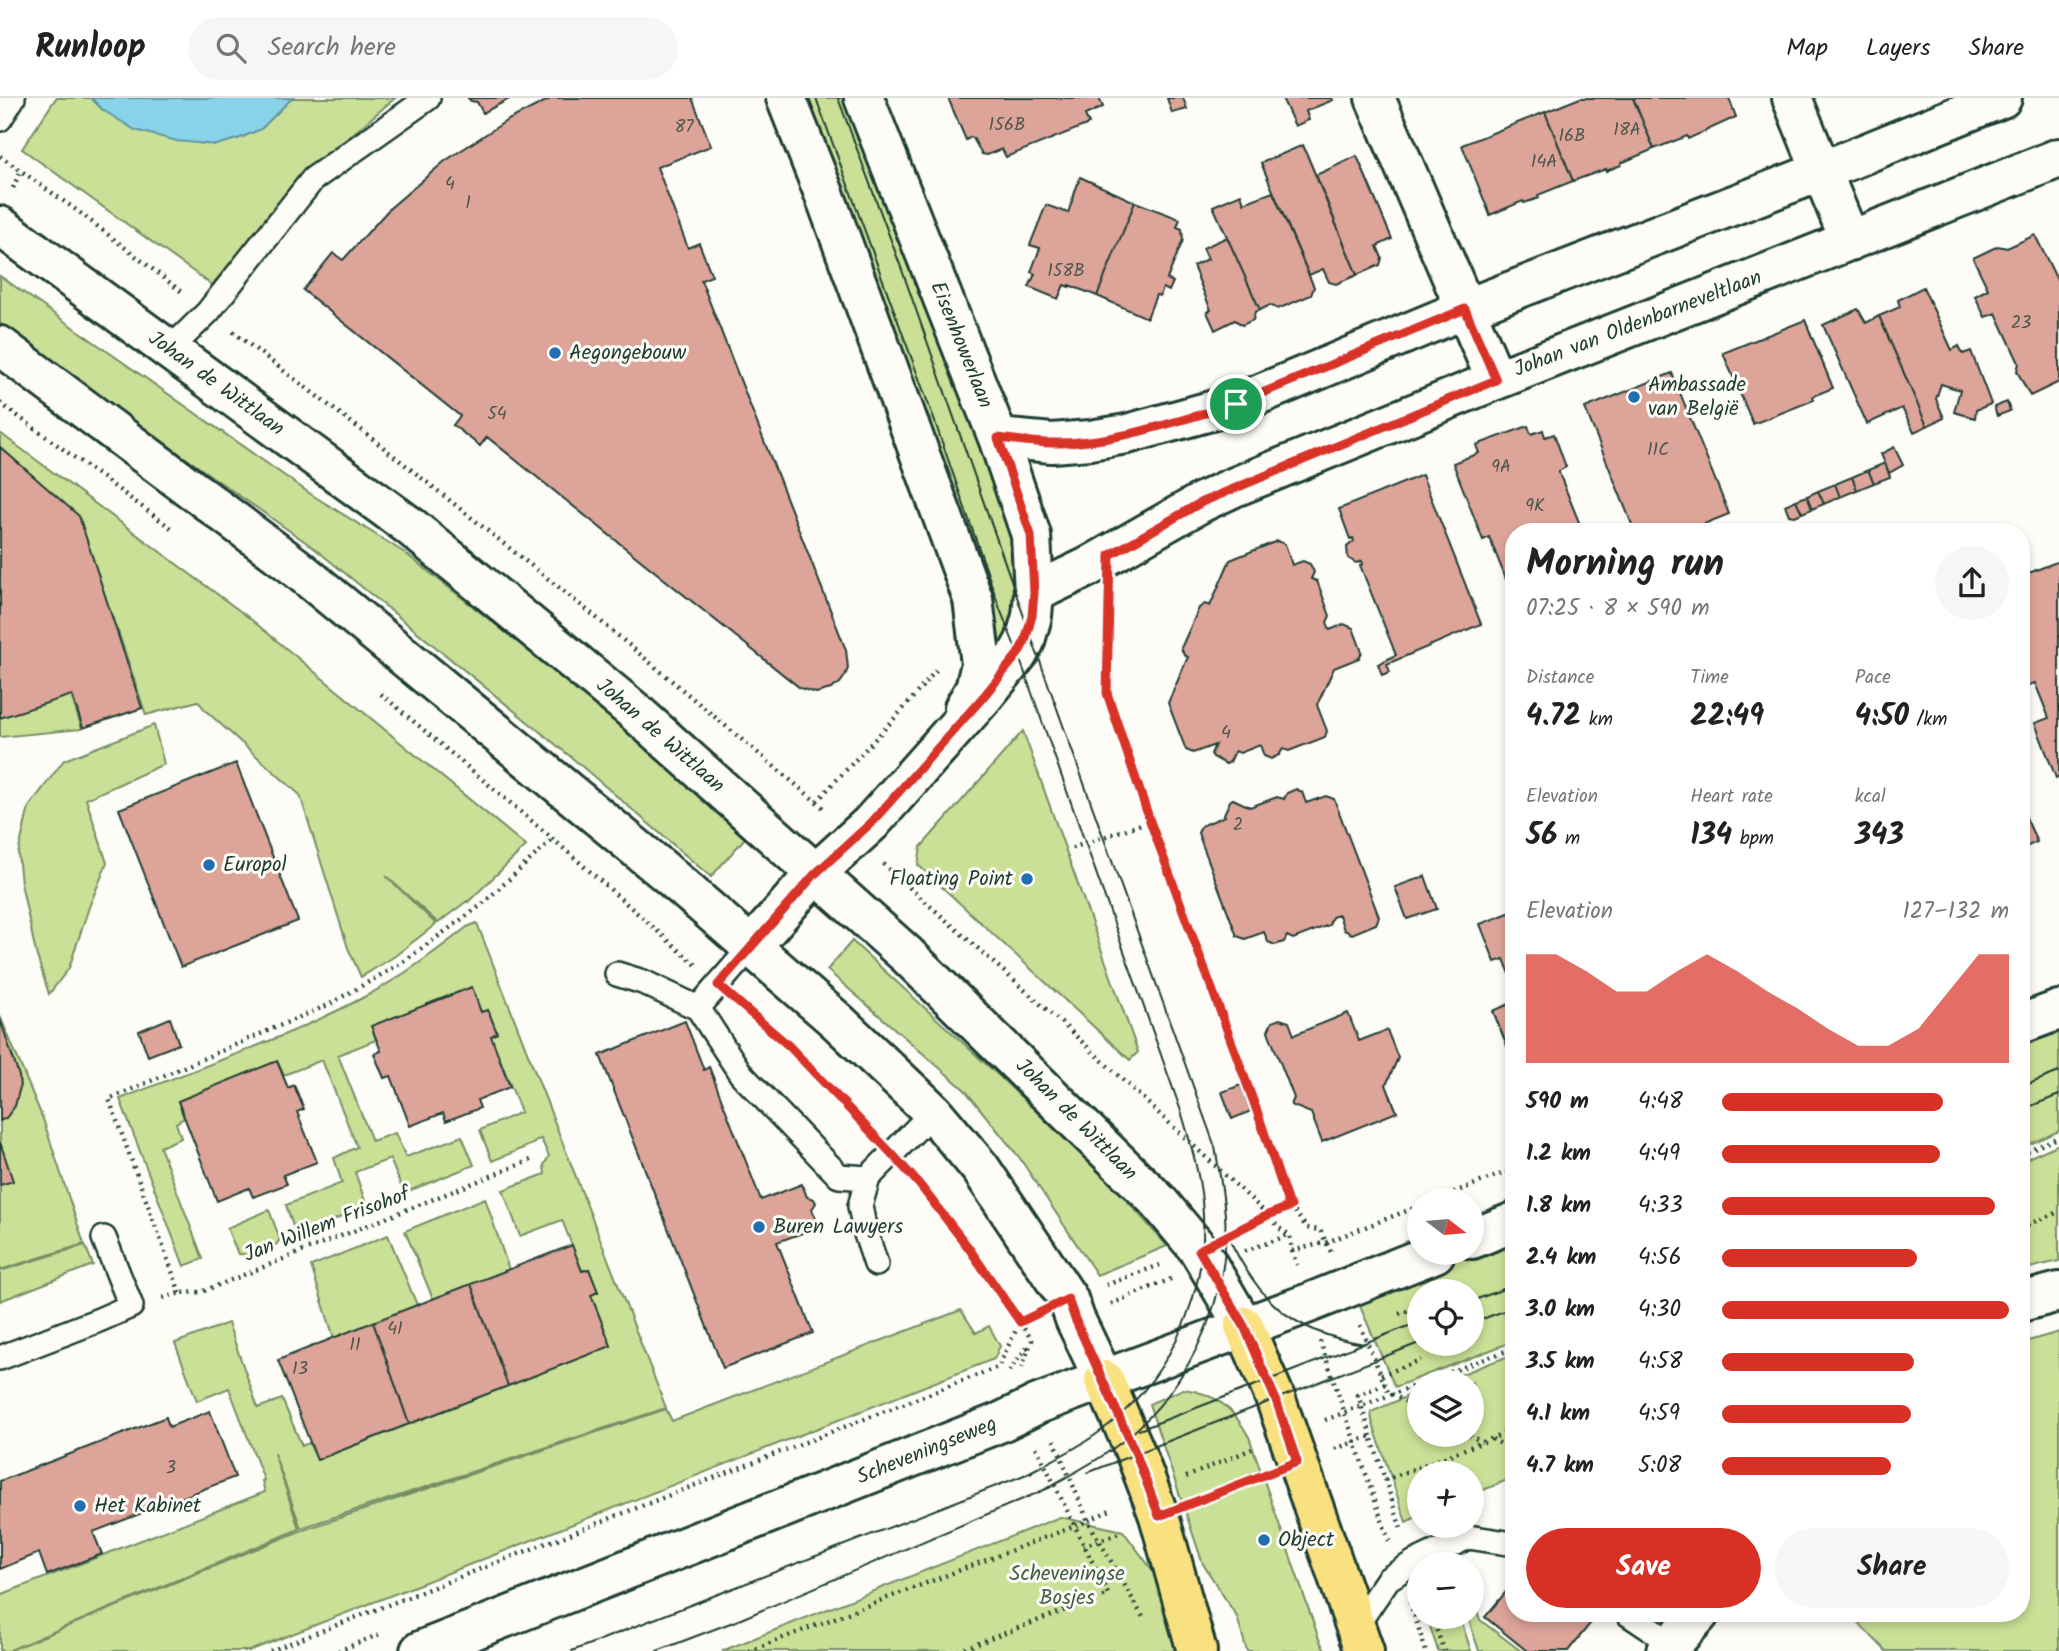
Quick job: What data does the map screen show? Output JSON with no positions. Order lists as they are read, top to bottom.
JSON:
{
  "streets": {
    "street": [
      "Johan van Oldenbarneveltlaan",
      "Eisenhowerlaan",
      "Johan de Wittlaan",
      "Scheveningseweg"
    ],
    "path": ["Jan Willem Frisohof"]
  },
  "crossings": [
    ["Johan van Oldenbarneveltlaan", "Eisenhowerlaan"],
    ["Eisenhowerlaan", "Johan de Wittlaan"],
    ["Johan de Wittlaan", "Scheveningseweg"]
  ],
  "parks": ["Scheveningse Bosjes"],
  "places": [
    "Aegongebouw",
    "Ambassade van België",
    "Europol",
    "Floating Point",
    "Buren Lawyers",
    "Het Kabinet",
    "Object"
  ],
  "house_numbers": [
    "156B",
    "87",
    "18A",
    "16B",
    "14A",
    "4",
    "1",
    "158B",
    "23",
    "54",
    "11C",
    "9A",
    "9K",
    "4",
    "2",
    "41",
    "11",
    "13",
    "3"
  ],
  "north": "right",
  "page": {
    "header": "Runloop",
    "search": "Search here",
    "nav": ["Map", "Layers", "Share"],
    "heading": ["Morning run", "07:25 · 8 × 590 m"],
    "stats": [
      ["Distance", "4.72 km"],
      ["Time", "22:49"],
      ["Pace", "4:50 /km"],
      ["Elevation", "56 m"],
      ["Heart rate", "134 bpm"],
      ["kcal", "343"]
    ],
    "chart": ["Elevation", "127–132 m"],
    "list": [
      {
        "name": "590 m",
        "note": "4:48"
      },
      {
        "name": "1.2 km",
        "note": "4:49"
      },
      {
        "name": "1.8 km",
        "note": "4:33"
      },
      {
        "name": "2.4 km",
        "note": "4:56"
      },
      {
        "name": "3.0 km",
        "note": "4:30"
      },
      {
        "name": "3.5 km",
        "note": "4:58"
      },
      {
        "name": "4.1 km",
        "note": "4:59"
      },
      {
        "name": "4.7 km",
        "note": "5:08"
      }
    ],
    "map_buttons": ["+", "−"],
    "buttons": ["Save", "Share"]
  }
}
